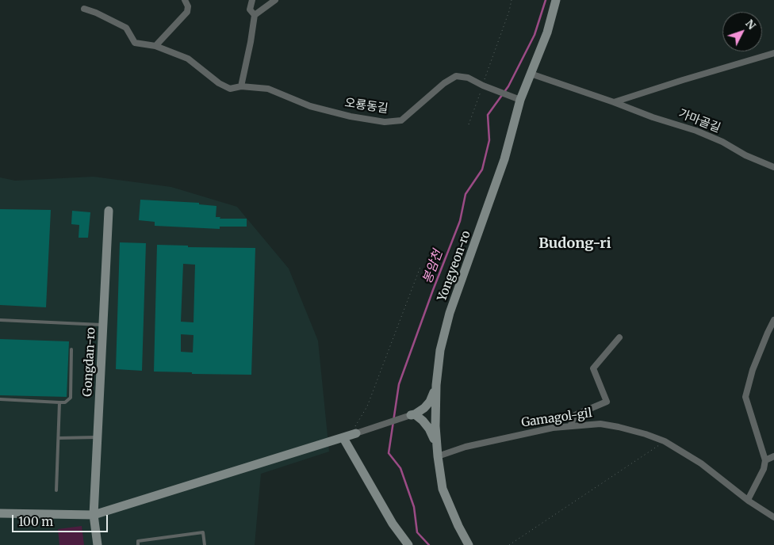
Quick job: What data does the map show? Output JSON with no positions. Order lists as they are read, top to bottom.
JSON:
{
  "streets": {
    "street": [
      "오룡동길",
      "가마골길",
      "Yongyeon-ro",
      "Gongdan-ro",
      "Gamagol-gil"
    ]
  },
  "crossings": [
    ["오룡동길", "Yongyeon-ro"],
    ["가마골길", "Yongyeon-ro"],
    ["Yongyeon-ro", "Gamagol-gil"]
  ],
  "districts": ["Budong-ri"],
  "water": ["봉암천"],
  "scale_bar": "100 m",
  "north": "top right"
}
